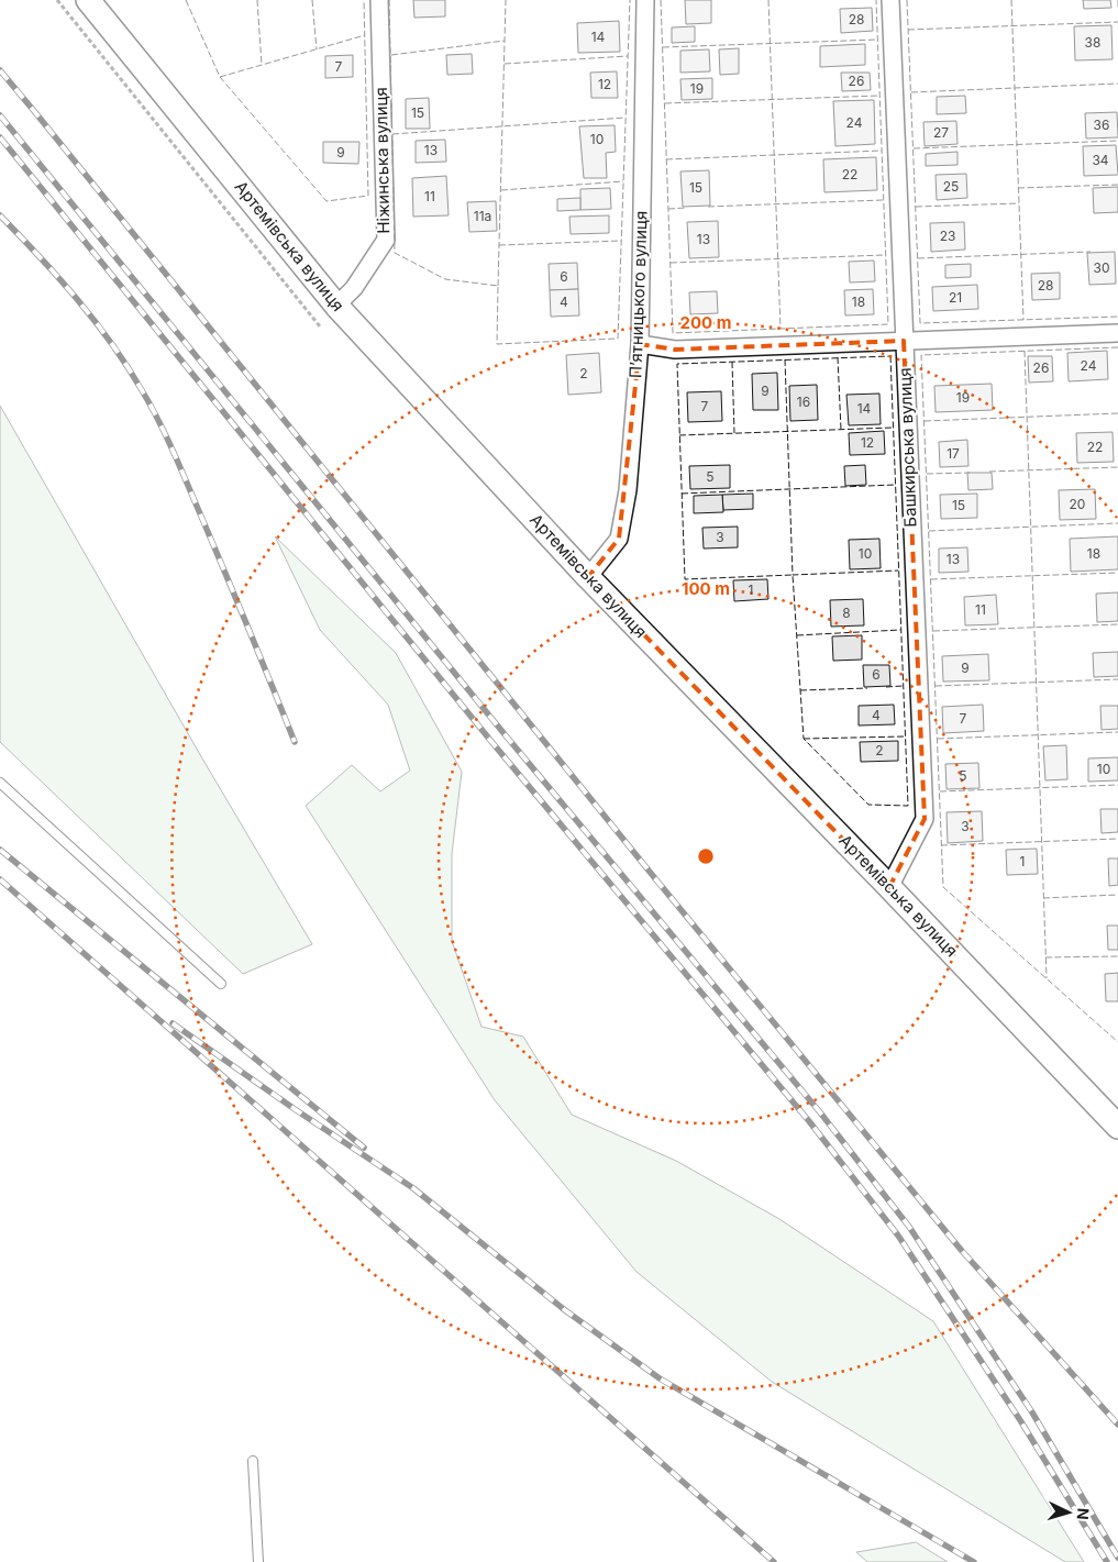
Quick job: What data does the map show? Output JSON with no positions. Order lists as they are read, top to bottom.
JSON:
{
  "streets": {
    "main road": ["Артемівська вулиця"],
    "street": ["Ніжинська вулиця", "П’ятницького вулиця", "Башкирська вулиця"]
  },
  "crossings": [
    ["Ніжинська вулиця", "Артемівська вулиця"],
    ["Артемівська вулиця", "П’ятницького вулиця"],
    ["Артемівська вулиця", "Башкирська вулиця"]
  ],
  "house_numbers": [
    "28",
    "14",
    "38",
    "7",
    "26",
    "12",
    "19",
    "15",
    "24",
    "36",
    "27",
    "10",
    "13",
    "9",
    "34",
    "22",
    "25",
    "15",
    "11",
    "11а",
    "23",
    "13",
    "30",
    "6",
    "28",
    "21",
    "4",
    "18",
    "24",
    "26",
    "2",
    "9",
    "19",
    "16",
    "7",
    "14",
    "12",
    "22",
    "17",
    "5",
    "20",
    "15",
    "3",
    "10",
    "18",
    "13",
    "1",
    "11",
    "8",
    "9",
    "6",
    "4",
    "7",
    "2",
    "10",
    "5",
    "3",
    "1"
  ],
  "north": "right",
  "rings": ["200 m", "100 m"]
}
